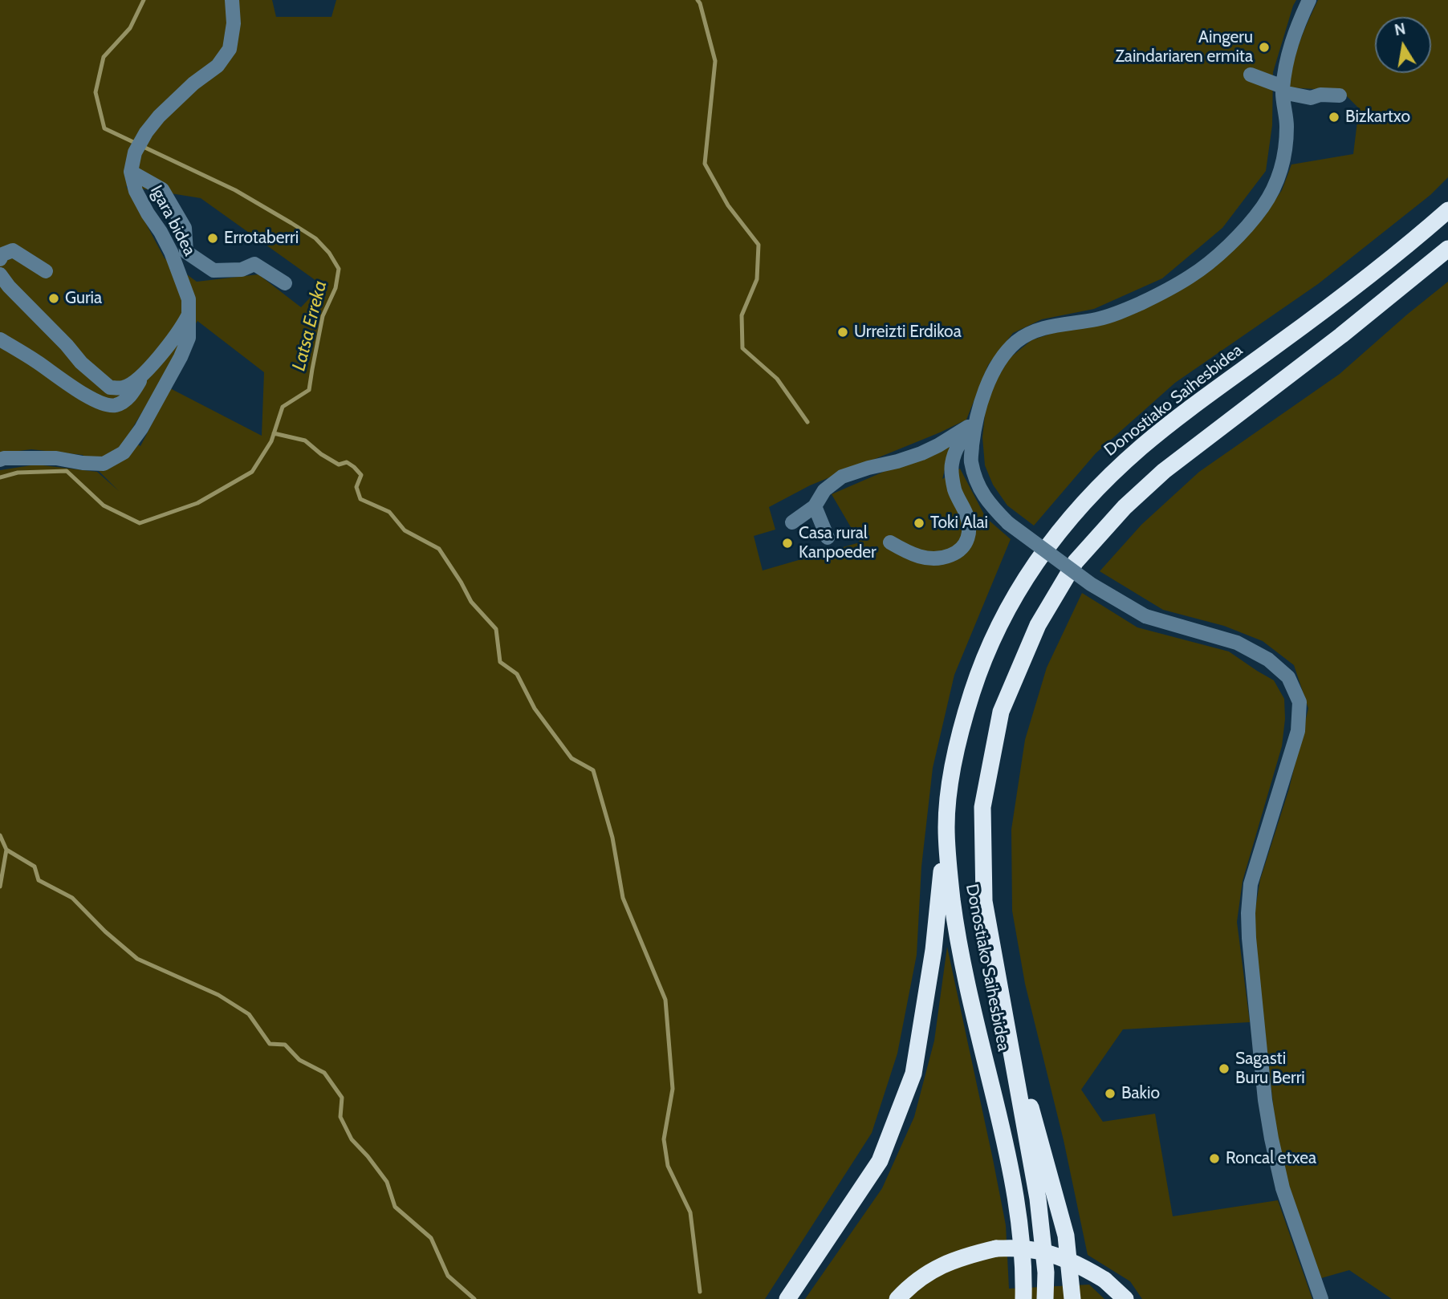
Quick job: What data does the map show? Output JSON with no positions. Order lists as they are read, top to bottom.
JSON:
{
  "streets": {
    "highway": ["Donostiako Saihesbidea"],
    "street": ["Igara bidea"]
  },
  "water": ["Latsa Erreka"],
  "places": [
    "Aingeru Zaindariaren ermita",
    "Bizkartxo",
    "Errotaberri",
    "Guria",
    "Urreizti Erdikoa",
    "Toki Alai",
    "Casa rural Kanpoeder",
    "Sagasti Buru Berri",
    "Bakio",
    "Roncal etxea"
  ],
  "north": "top"
}
